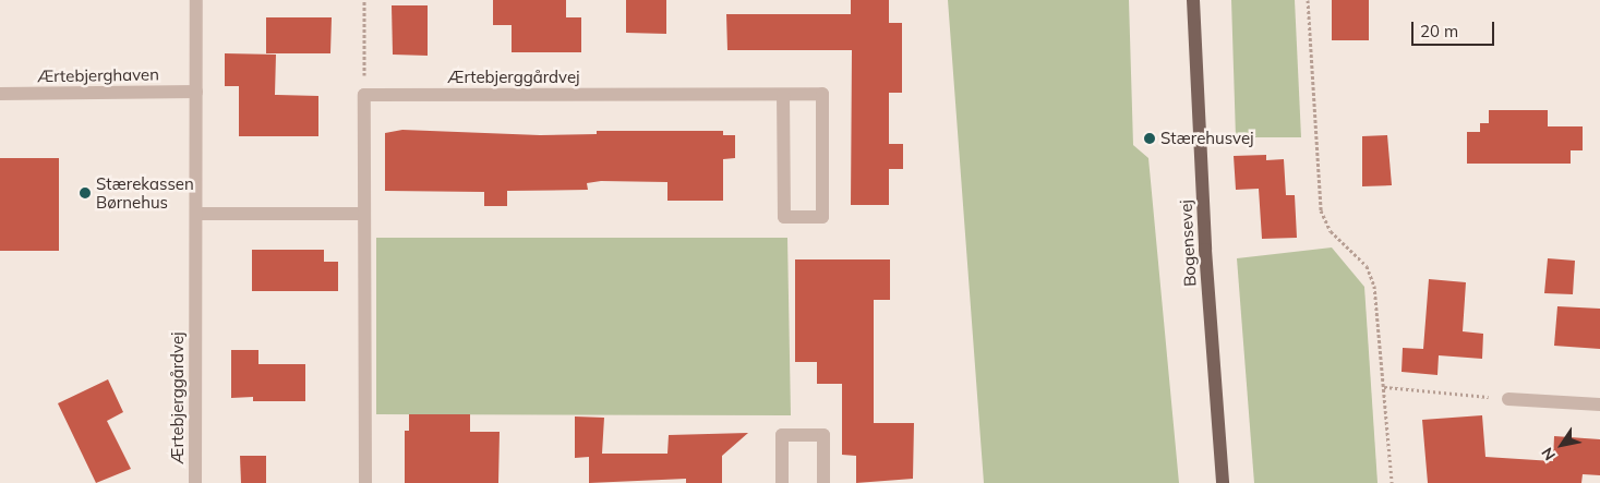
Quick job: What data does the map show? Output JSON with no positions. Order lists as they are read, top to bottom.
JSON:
{
  "streets": {
    "main road": ["Bogensevej"],
    "street": ["Ærtebjerghaven", "Ærtebjerggårdvej"]
  },
  "crossings": [
    ["Ærtebjerghaven", "Ærtebjerggårdvej"]
  ],
  "places": ["Stærehusvej", "Stærekassen Børnehus"],
  "scale_bar": "20 m",
  "north": "bottom left"
}
